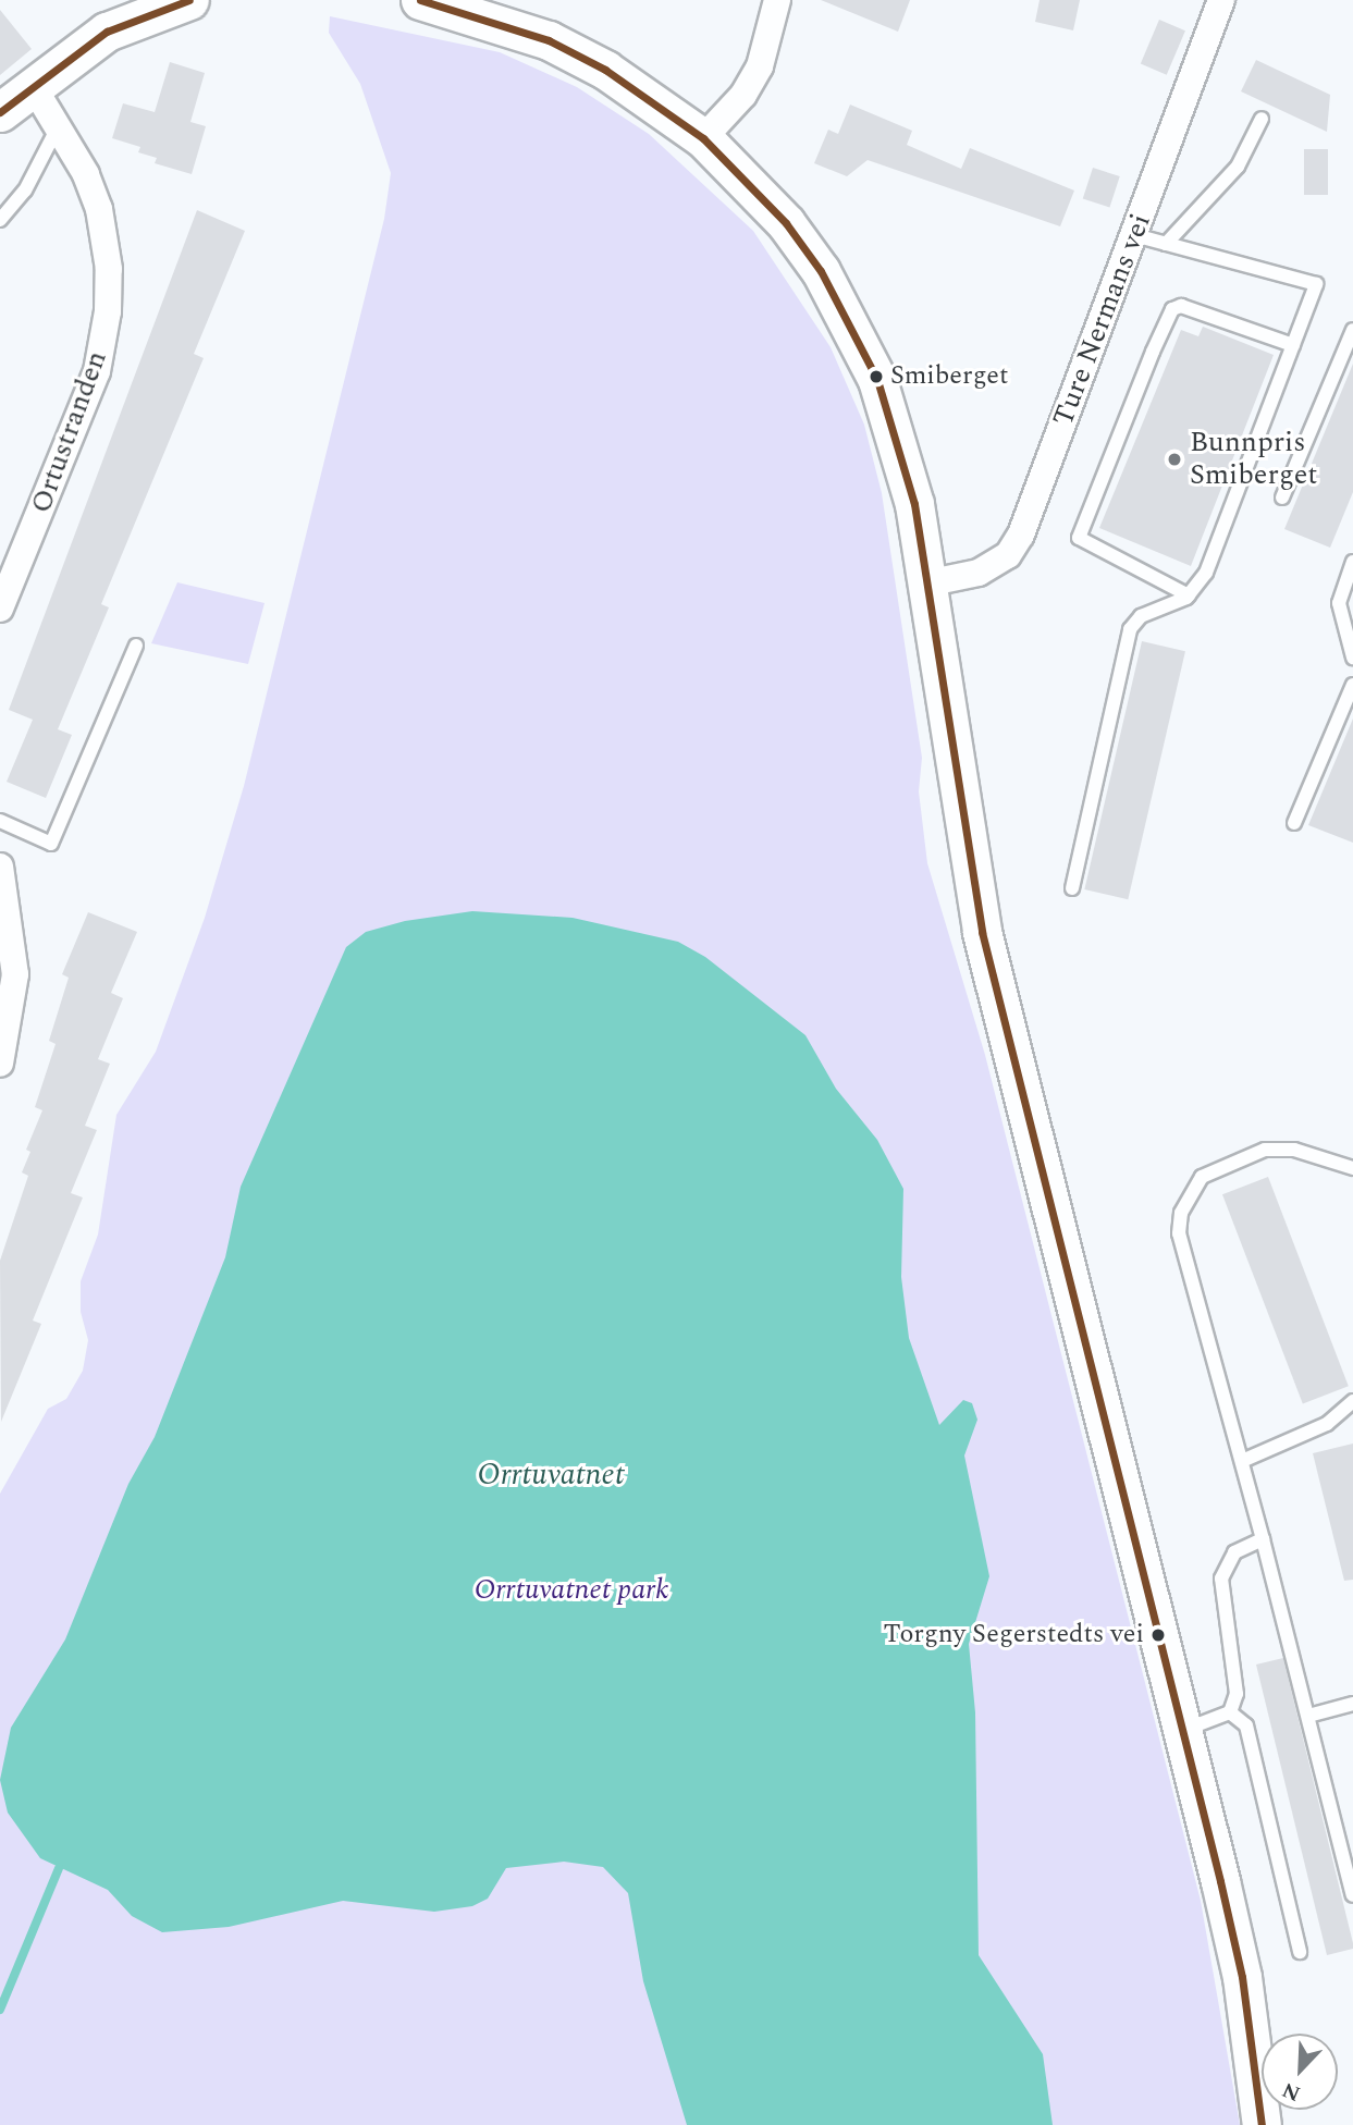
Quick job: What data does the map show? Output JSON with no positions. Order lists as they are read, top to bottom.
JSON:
{
  "streets": {
    "street": ["Ture Nermans vei", "Ortustranden"]
  },
  "water": ["Orrtuvatnet"],
  "parks": ["Orrtuvatnet park"],
  "places": ["Smiberget", "Bunnpris Smiberget", "Torgny Segerstedts vei"],
  "north": "bottom left"
}
